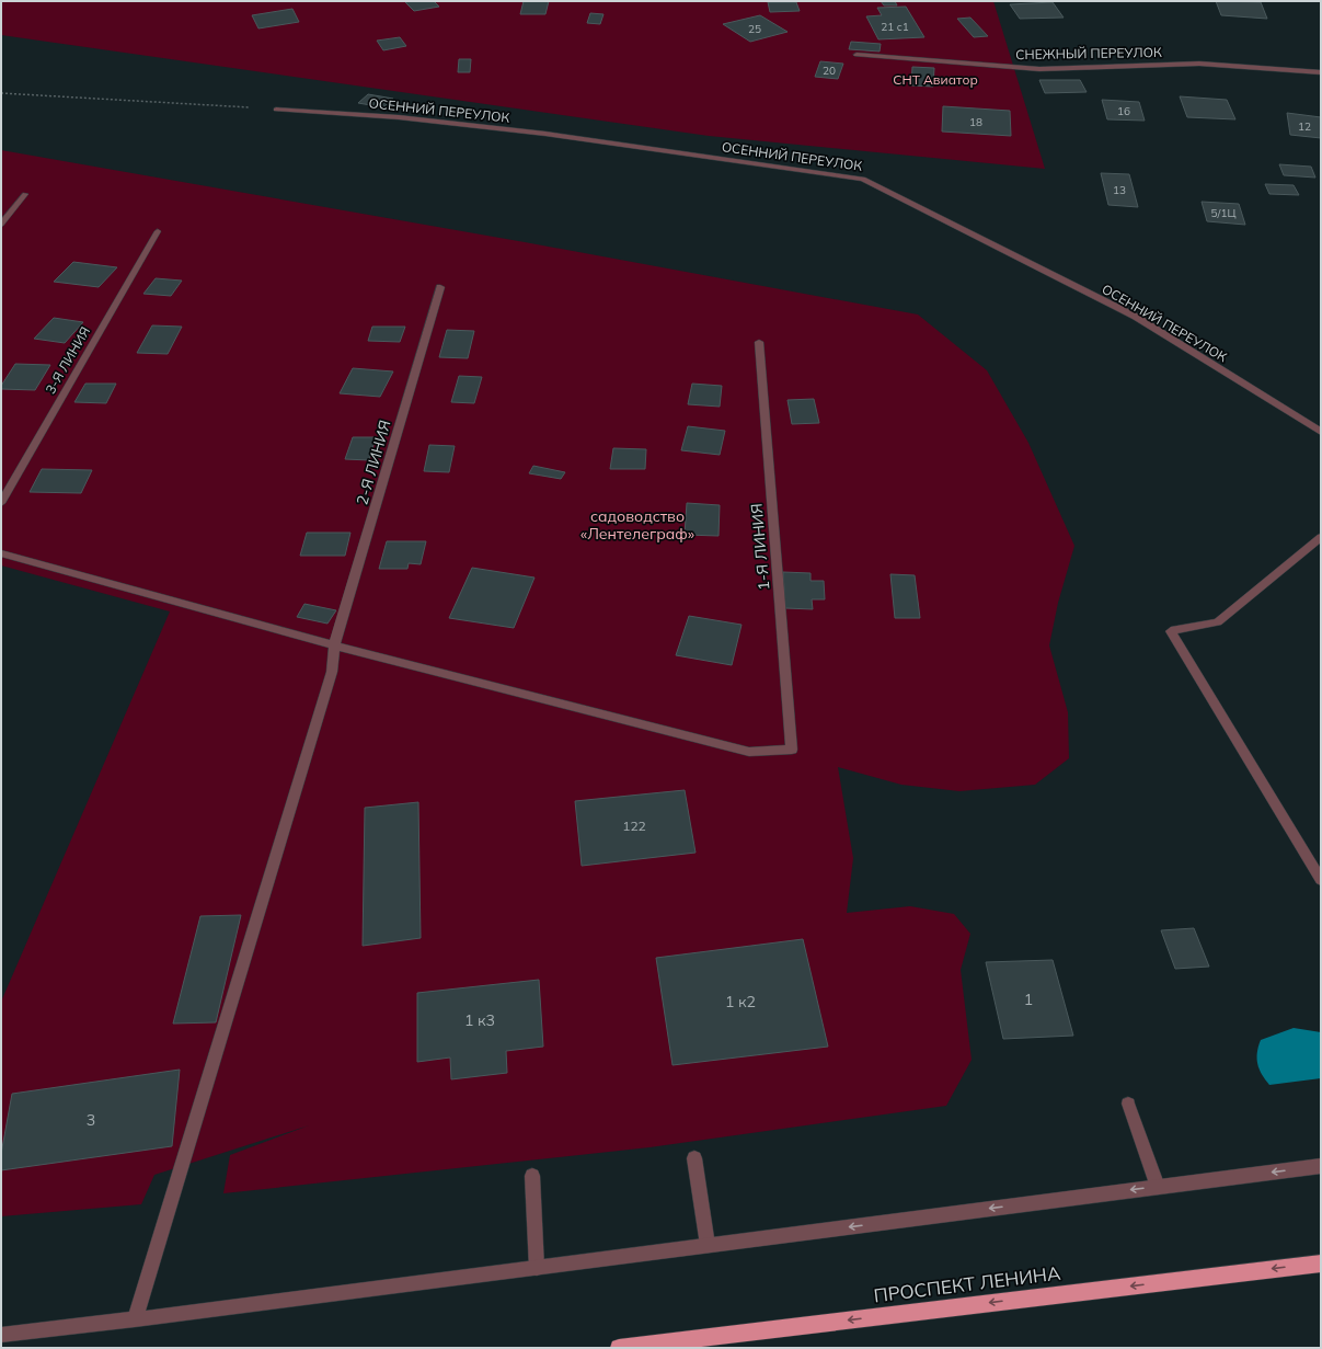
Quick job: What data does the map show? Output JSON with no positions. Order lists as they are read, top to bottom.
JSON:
{
  "streets": {
    "highway": ["ПРОСПЕКТ ЛЕНИНА"],
    "street": [
      "СНЕЖНЫЙ ПЕРЕУЛОК",
      "ОСЕННИЙ ПЕРЕУЛОК",
      "3-Я ЛИНИЯ",
      "2-Я ЛИНИЯ",
      "1-Я ЛИНИЯ"
    ]
  },
  "crossings": [
    ["2-Я ЛИНИЯ", "1-Я ЛИНИЯ"]
  ],
  "one_way": ["ПРОСПЕКТ ЛЕНИНА"],
  "parks": ["СНТ Авиатор", "садоводство «Лентелеграф»"],
  "house_numbers": [
    "21 с1",
    "25",
    "20",
    "16",
    "18",
    "12",
    "13",
    "5/1Ц",
    "122",
    "1",
    "1 к2",
    "1 к3",
    "3"
  ]
}
